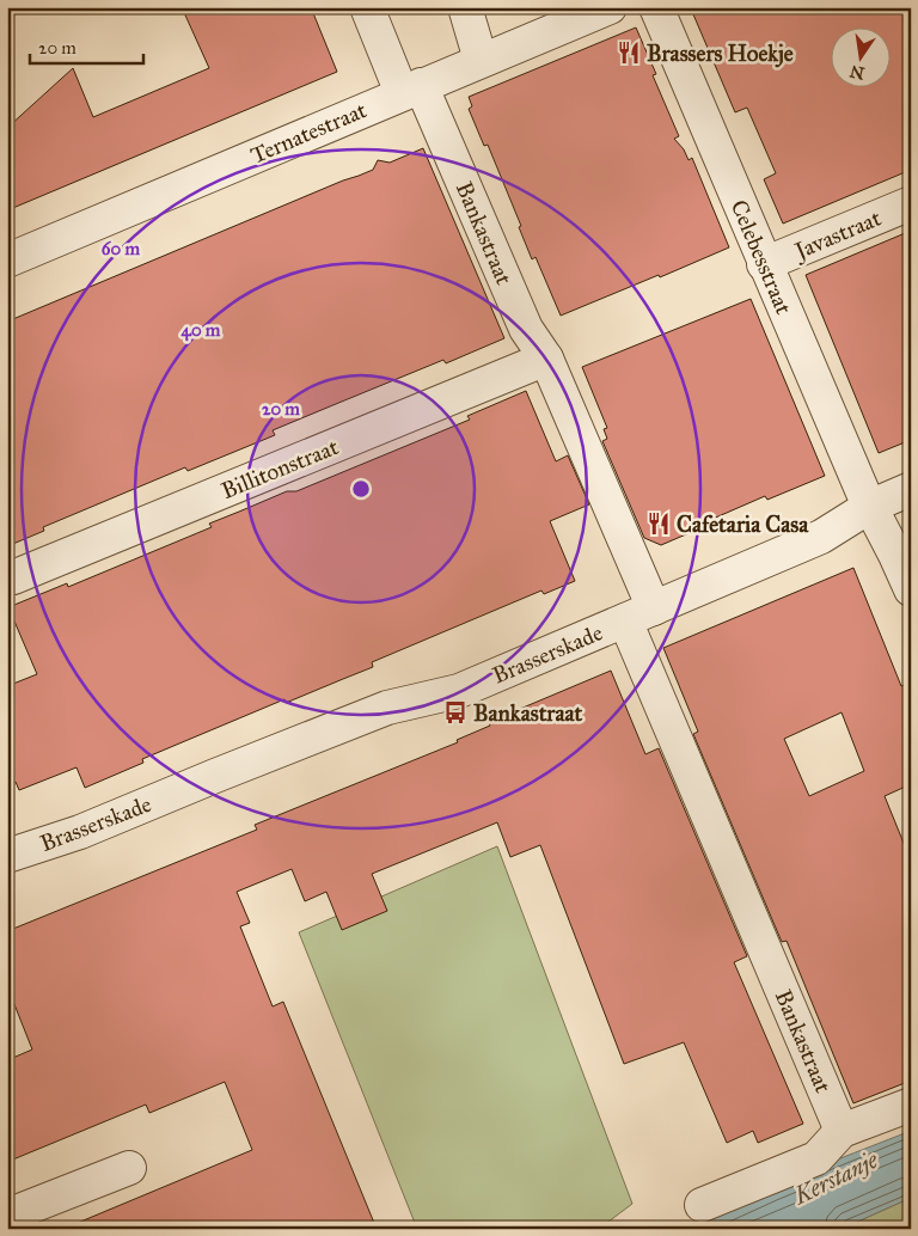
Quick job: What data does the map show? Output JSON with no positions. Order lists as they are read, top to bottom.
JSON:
{
  "streets": {
    "street": [
      "Ternatestraat",
      "Bankastraat",
      "Javastraat",
      "Celebesstraat",
      "Billitonstraat",
      "Brasserskade"
    ]
  },
  "crossings": [
    ["Ternatestraat", "Bankastraat"],
    ["Bankastraat", "Billitonstraat"],
    ["Bankastraat", "Brasserskade"],
    ["Javastraat", "Celebesstraat"],
    ["Celebesstraat", "Brasserskade"]
  ],
  "water": ["Kerstanje"],
  "places": {
    "restaurant": ["Brassers Hoekje", "Cafetaria Casa"],
    "bus stop": ["Bankastraat"]
  },
  "scale_bar": "20 m",
  "north": "bottom",
  "rings": ["60 m", "40 m", "20 m"]
}
